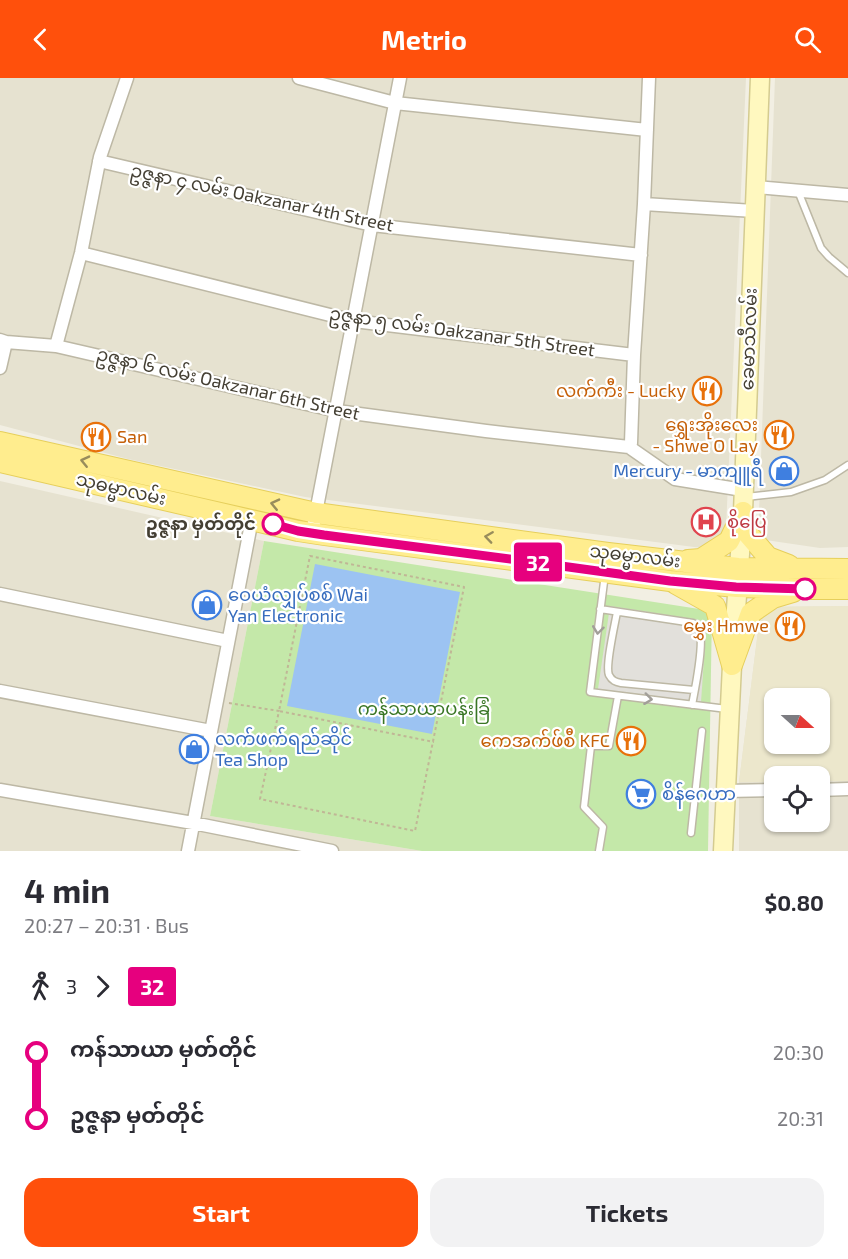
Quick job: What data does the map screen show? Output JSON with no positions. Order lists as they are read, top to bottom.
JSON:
{
  "streets": {
    "main road": ["ခေမာသီလမ်း", "သုဓမ္မာလမ်း"],
    "street": ["ဥဇ္ဇနာ ၄ လမ်း Oakzanar 4th Street", "ဥဇ္ဇနာ ၅ လမ်း Oakzanar 5th Street", "ဥဇ္ဇနာ ၆ လမ်း Oakzanar 6th Street"]
  },
  "crossings": [
    ["ခေမာသီလမ်း", "သုဓမ္မာလမ်း"]
  ],
  "parks": ["ကန်သာယာပန်းခြံ"],
  "places": {
    "restaurant": [
      "လက်ကီး - Lucky",
      "ရွှေးအိုးလေး - Shwe O Lay",
      "San",
      "မွှေး Hmwe",
      "ကေအက်ဖ်စီ KFC"
    ],
    "shop": ["Mercury - မာကျူရီ", "ဝေယံလျှပ်စစ် Wai Yan Electronic", "လက်ဖက်ရည်ဆိုင် Tea Shop"],
    "hospital": ["စိုပြေ"],
    "other": ["ဥဇ္ဇနာ မှတ်တိုင်"],
    "supermarket": ["စိန်ဂေဟာ"]
  },
  "lines": ["bus line 32"],
  "north": "right",
  "page": {
    "header": "Metrio",
    "on_map": "32",
    "heading": ["4 min", "20:27 – 20:31 · Bus", "$0.80"],
    "legs": ["3", "32"],
    "list": [
      {
        "name": "ကန်သာယာ မှတ်တိုင်",
        "value": "20:30"
      },
      {
        "name": "ဥဇ္ဇနာ မှတ်တိုင်",
        "value": "20:31"
      }
    ],
    "buttons": ["Start", "Tickets"]
  }
}
